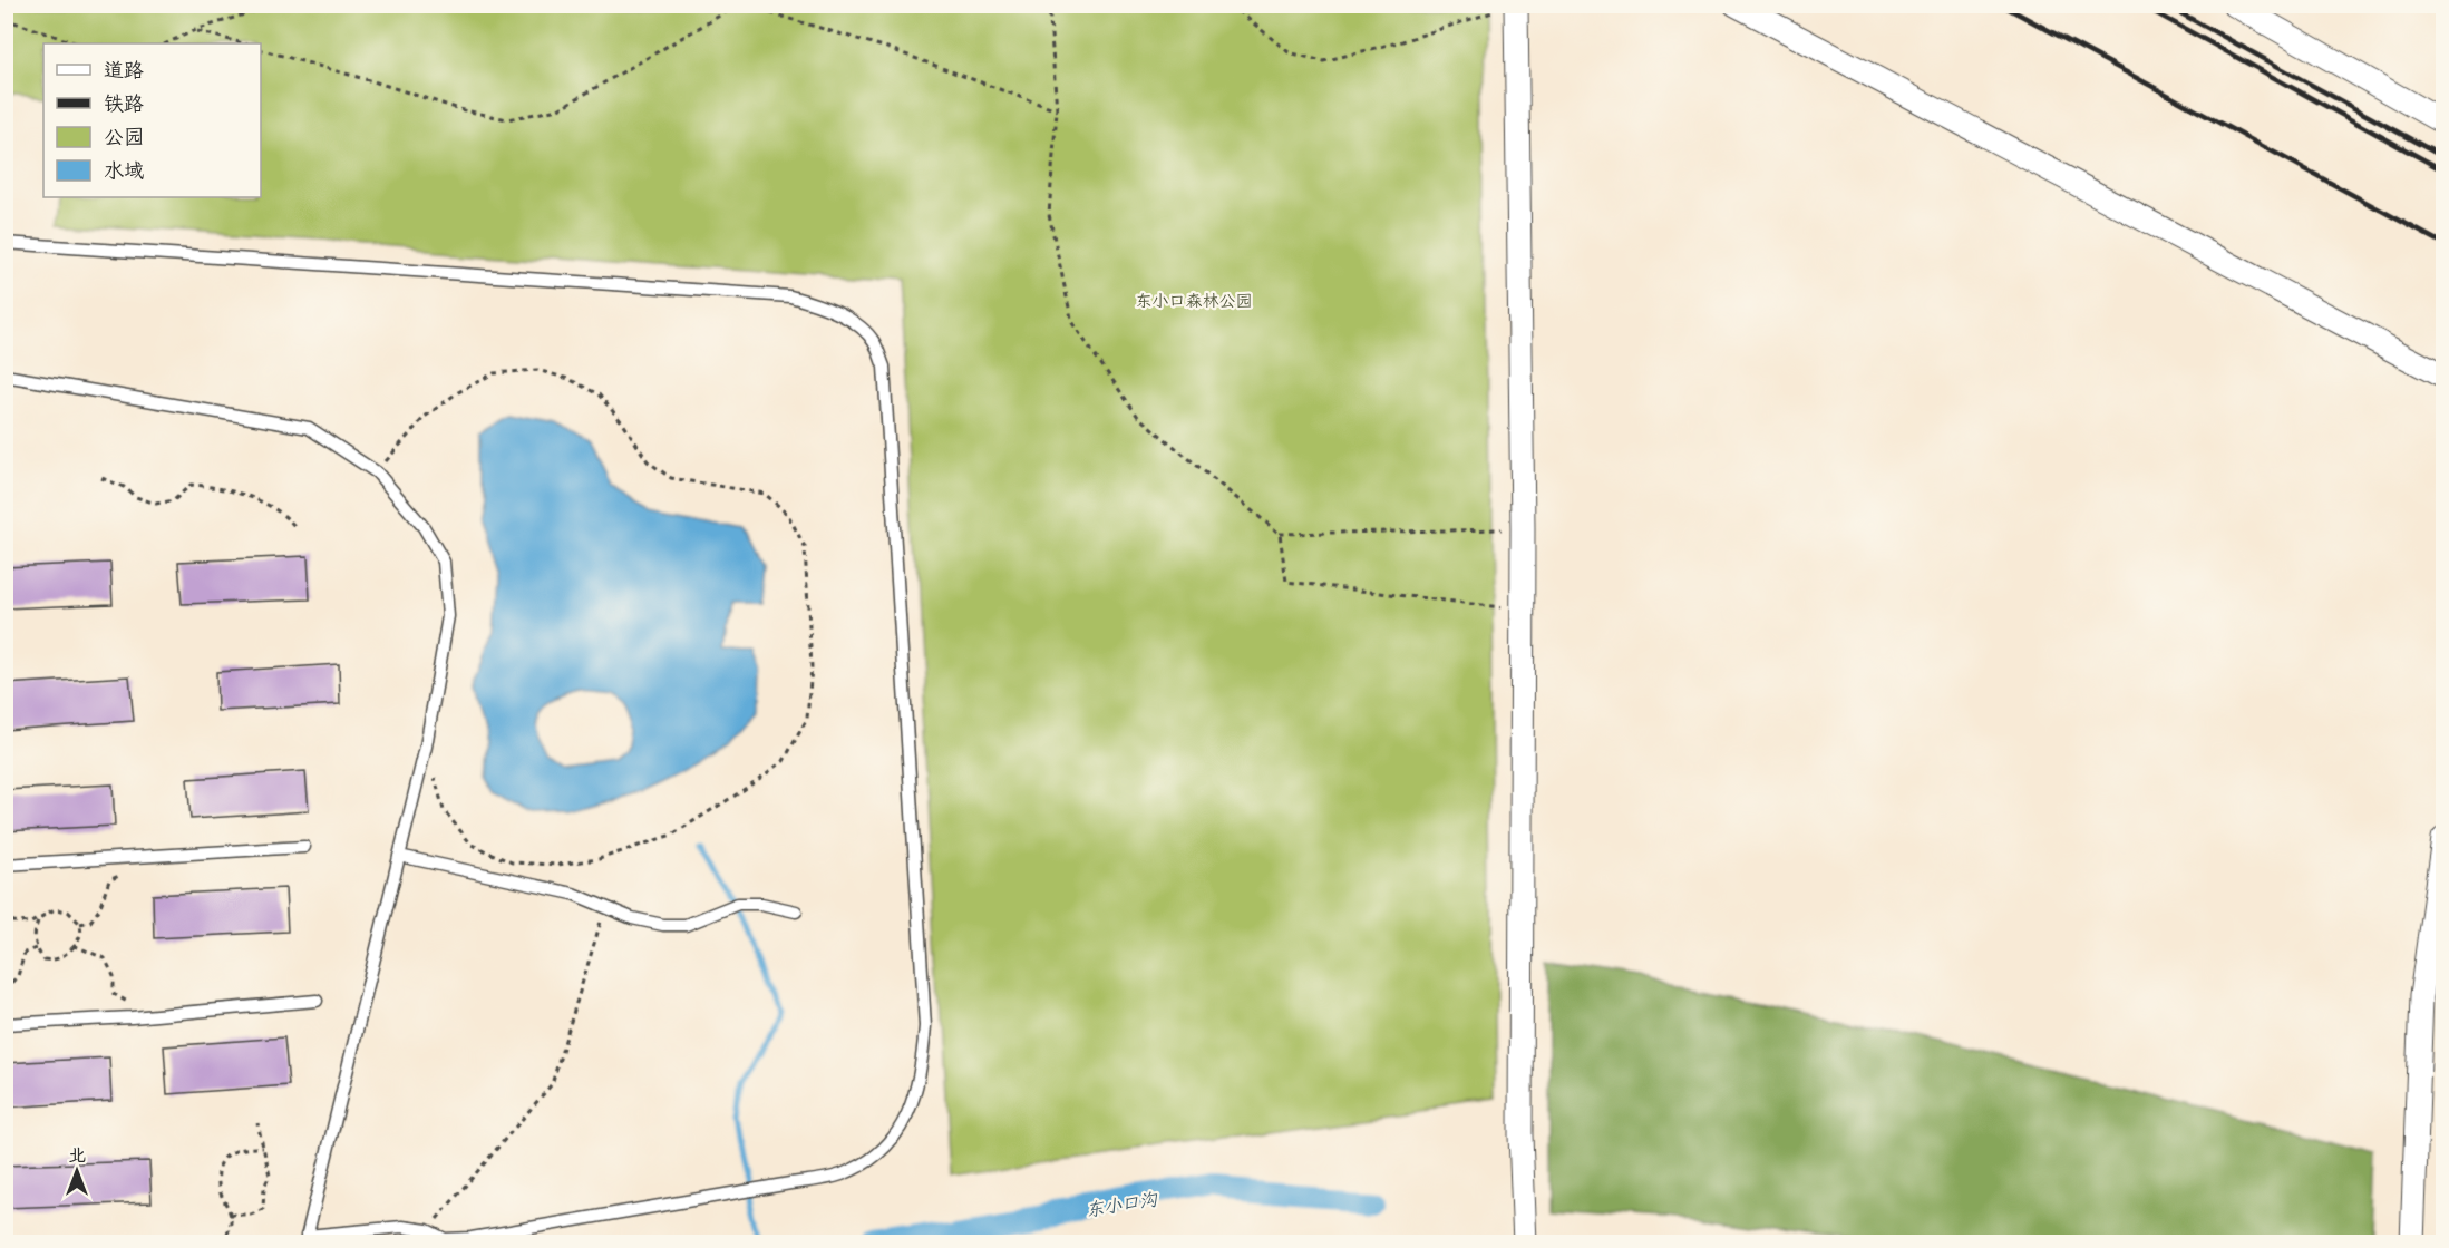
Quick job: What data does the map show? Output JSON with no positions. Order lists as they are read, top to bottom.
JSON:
{
  "water": ["东小口沟"],
  "parks": ["东小口森林公园"],
  "legend": [
    "道路",
    "铁路",
    "公园",
    "水域"
  ],
  "north": "top"
}
